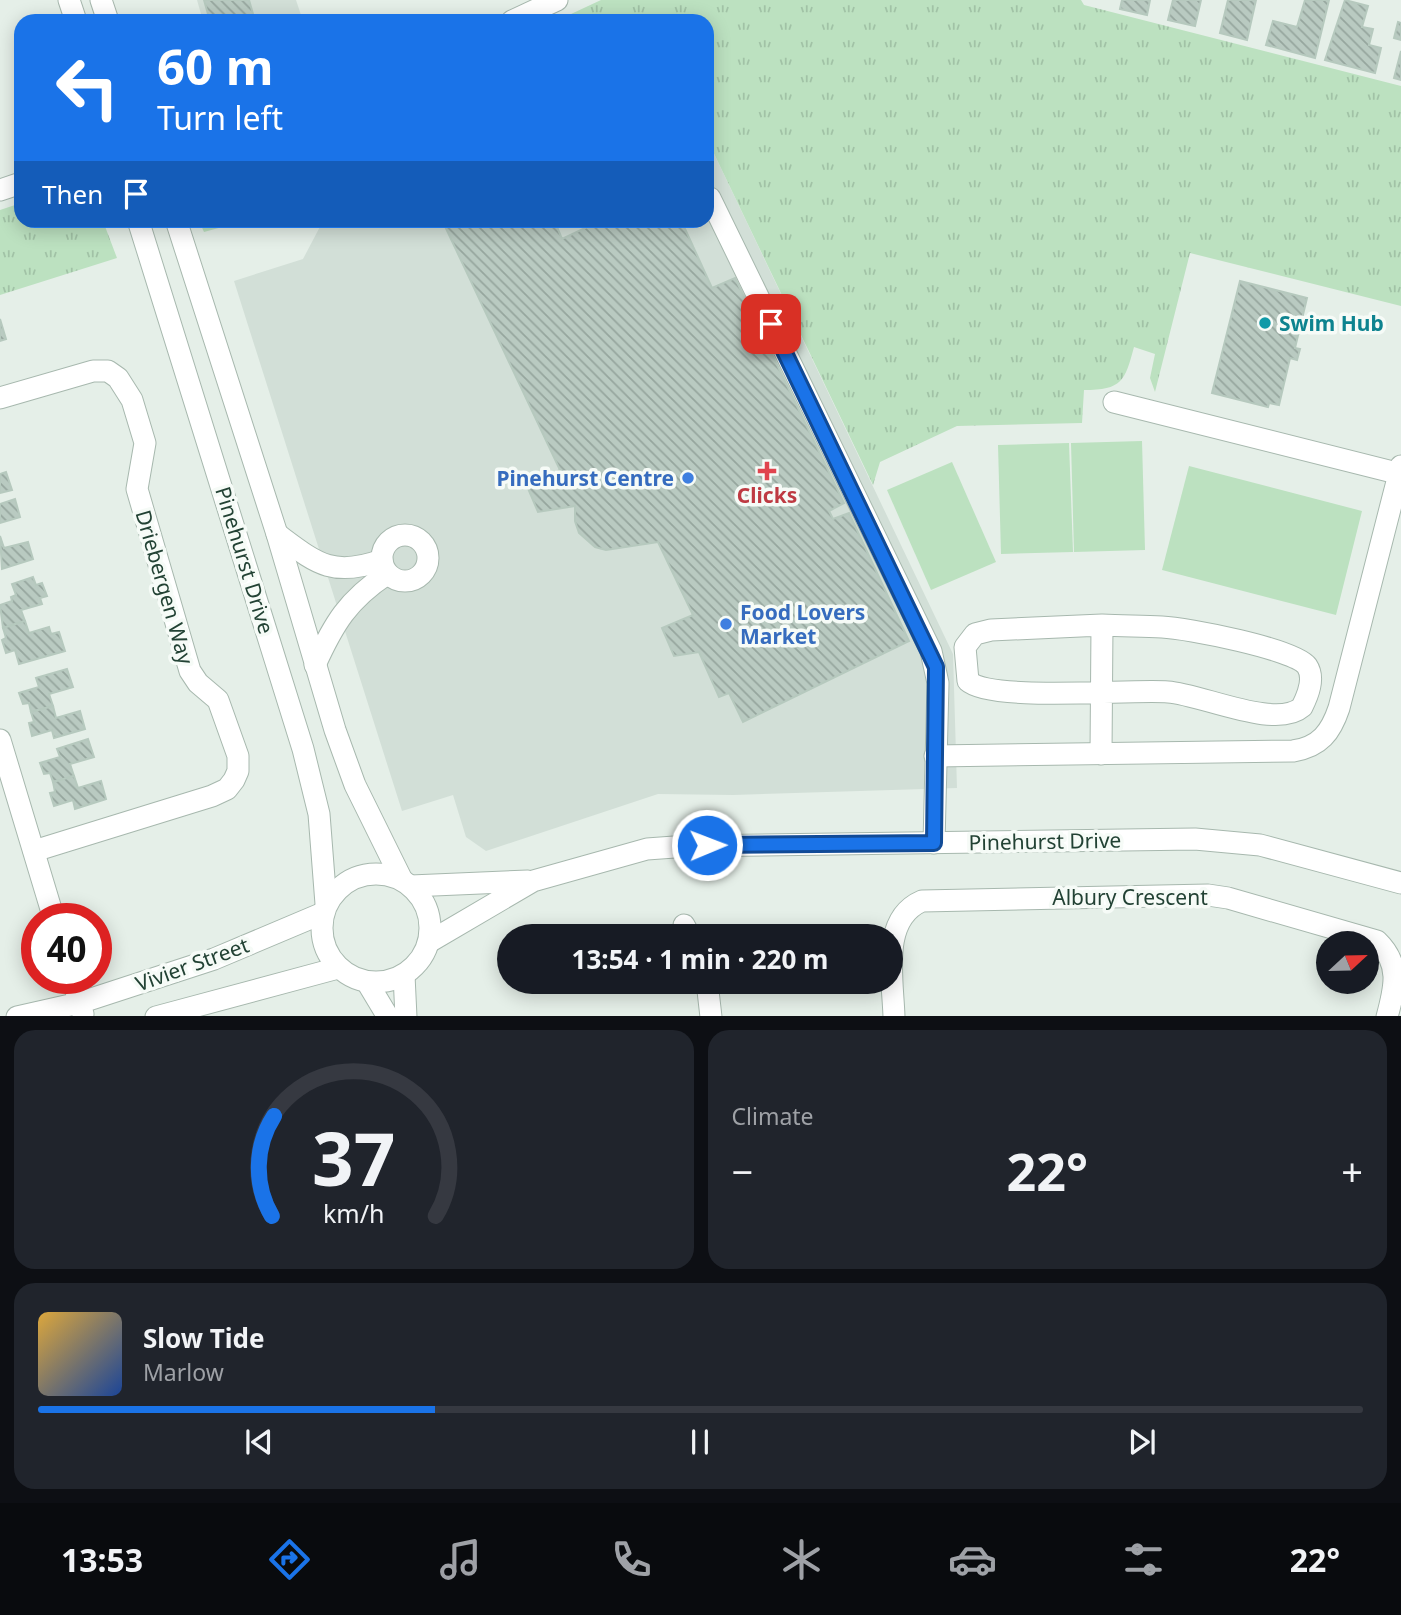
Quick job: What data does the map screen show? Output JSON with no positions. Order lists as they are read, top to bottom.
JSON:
{
  "streets": {
    "street": [
      "Pinehurst Drive",
      "Driebergen Way",
      "Albury Crescent",
      "Vivier Street"
    ]
  },
  "crossings": [
    ["Pinehurst Drive", "Vivier Street"]
  ],
  "places": {
    "other": ["Swim Hub", "Pinehurst Centre", "Food Lovers Market"],
    "health": ["Clicks"]
  },
  "north": "right",
  "page": {
    "turn": ["60 m", "Turn left"],
    "then": "Then",
    "limit": "40",
    "trip": "13:54 · 1 min · 220 m",
    "tile": "Climate",
    "heat": ["−", "22°", "+"],
    "song": ["Slow Tide", "Marlow"],
    "tabs": ["13:53", "22°"],
    "gauge": ["37", "km/h"]
  }
}
